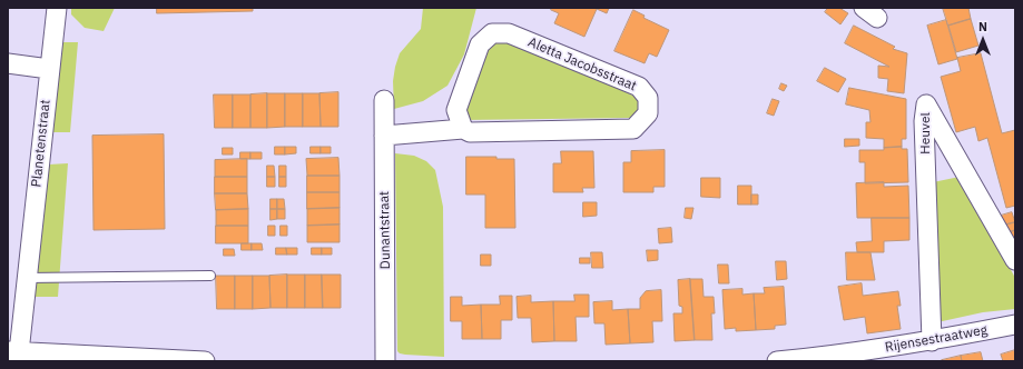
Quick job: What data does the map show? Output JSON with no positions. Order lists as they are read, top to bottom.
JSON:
{
  "streets": {
    "street": [
      "Aletta Jacobsstraat",
      "Heuvel",
      "Planetenstraat",
      "Dunantstraat",
      "Rijensestraatweg"
    ]
  },
  "crossings": [
    ["Aletta Jacobsstraat", "Dunantstraat"],
    ["Heuvel", "Rijensestraatweg"]
  ],
  "north": "top"
}
